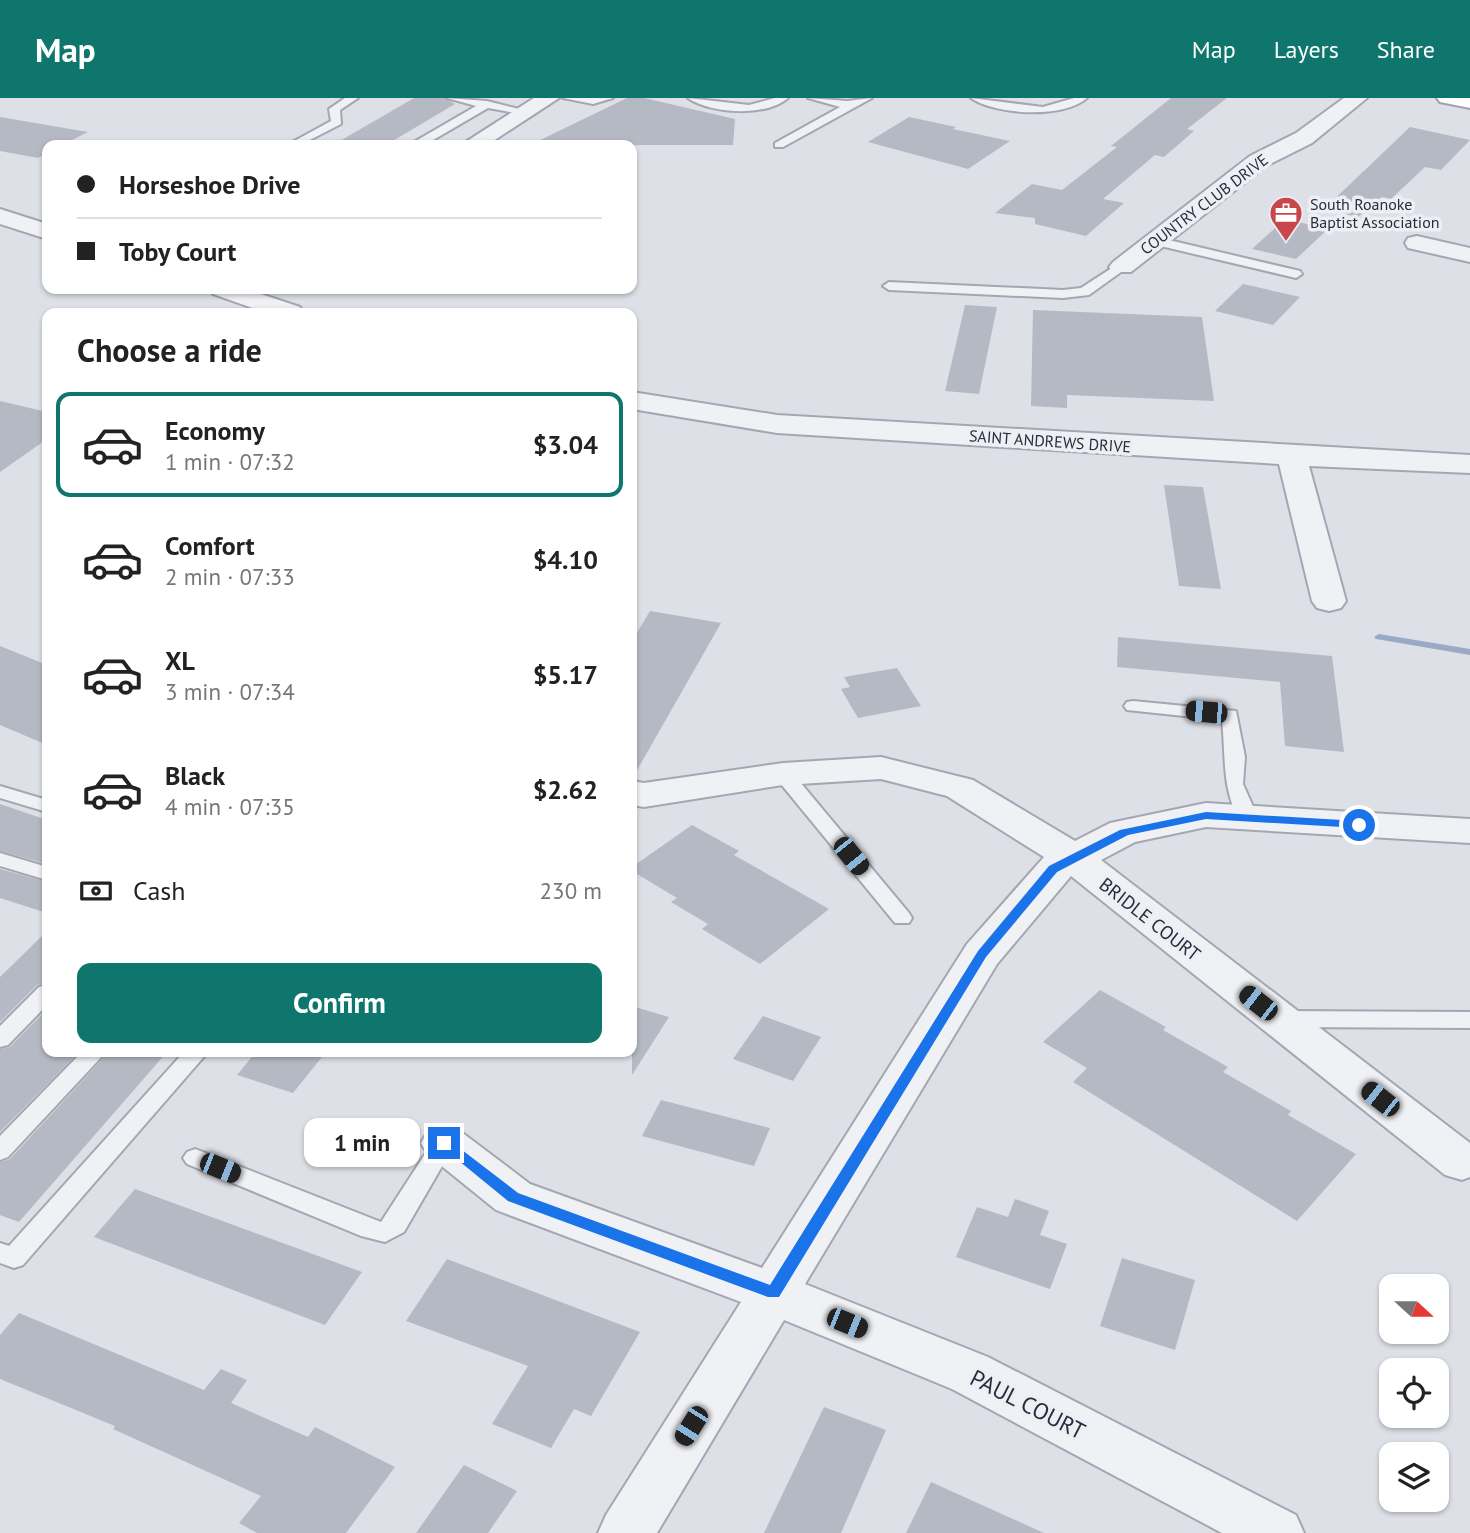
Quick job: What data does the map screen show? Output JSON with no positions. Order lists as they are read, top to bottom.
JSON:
{
  "streets": {
    "street": [
      "COUNTRY CLUB DRIVE",
      "SAINT ANDREWS DRIVE",
      "BRIDLE COURT",
      "PAUL COURT"
    ]
  },
  "places": {
    "office": ["South Roanoke Baptist Association"]
  },
  "north": "right",
  "page": {
    "header": "Map",
    "nav": ["Map", "Layers", "Share"],
    "banner": ["Horseshoe Drive", "Toby Court"],
    "heading": "Choose a ride",
    "list": [
      {
        "name": "Economy",
        "note": "1 min · 07:32",
        "value": "$3.04"
      },
      {
        "name": "Comfort",
        "note": "2 min · 07:33",
        "value": "$4.10"
      },
      {
        "name": "XL",
        "note": "3 min · 07:34",
        "value": "$5.17"
      },
      {
        "name": "Black",
        "note": "4 min · 07:35",
        "value": "$2.62"
      }
    ],
    "pay": ["Cash", "230 m"],
    "buttons": "Confirm",
    "bubble": "1 min"
  }
}
